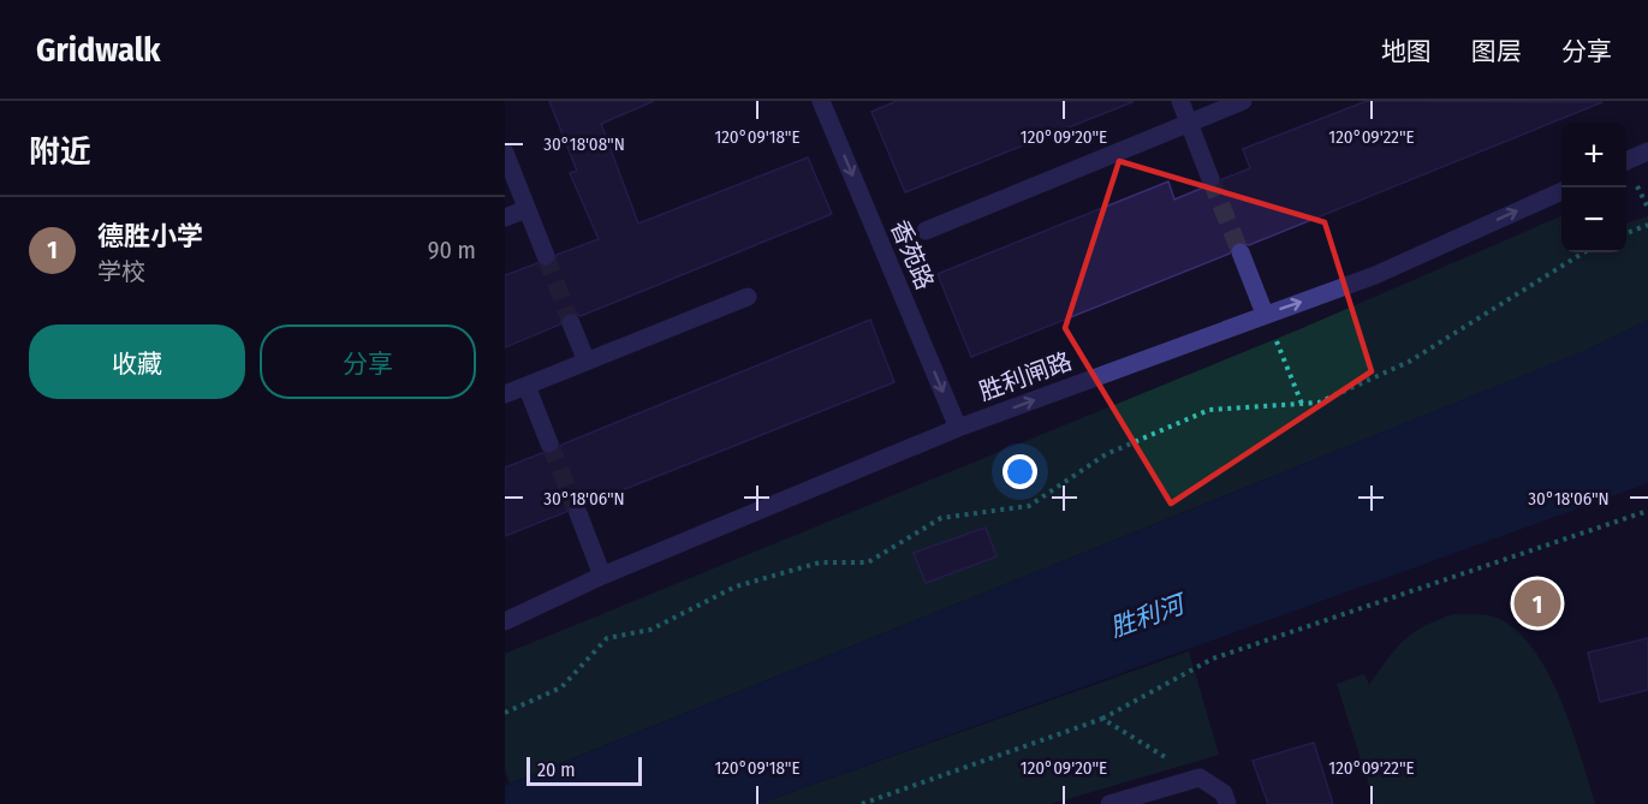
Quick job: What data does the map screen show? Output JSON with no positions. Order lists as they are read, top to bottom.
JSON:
{
  "streets": {
    "street": ["香苑路", "胜利闸路"]
  },
  "crossings": [
    ["香苑路", "胜利闸路"]
  ],
  "one_way": ["香苑路", "胜利闸路"],
  "water": ["胜利河"],
  "scale_bar": "20 m",
  "page": {
    "header": "Gridwalk",
    "nav": ["地图", "图层", "分享"],
    "heading": "附近",
    "map_buttons": ["+", "−"],
    "list": [
      {
        "mark": "1",
        "name": "德胜小学",
        "note": "学校",
        "value": "90 m"
      }
    ],
    "buttons": ["收藏", "分享"],
    "pins": "1",
    "scale": "20 m"
  },
  "coordinates": [
    "120°09'18\"E",
    "120°09'20\"E",
    "120°09'22\"E",
    "30°18'08\"N",
    "30°18'06\"N"
  ]
}
